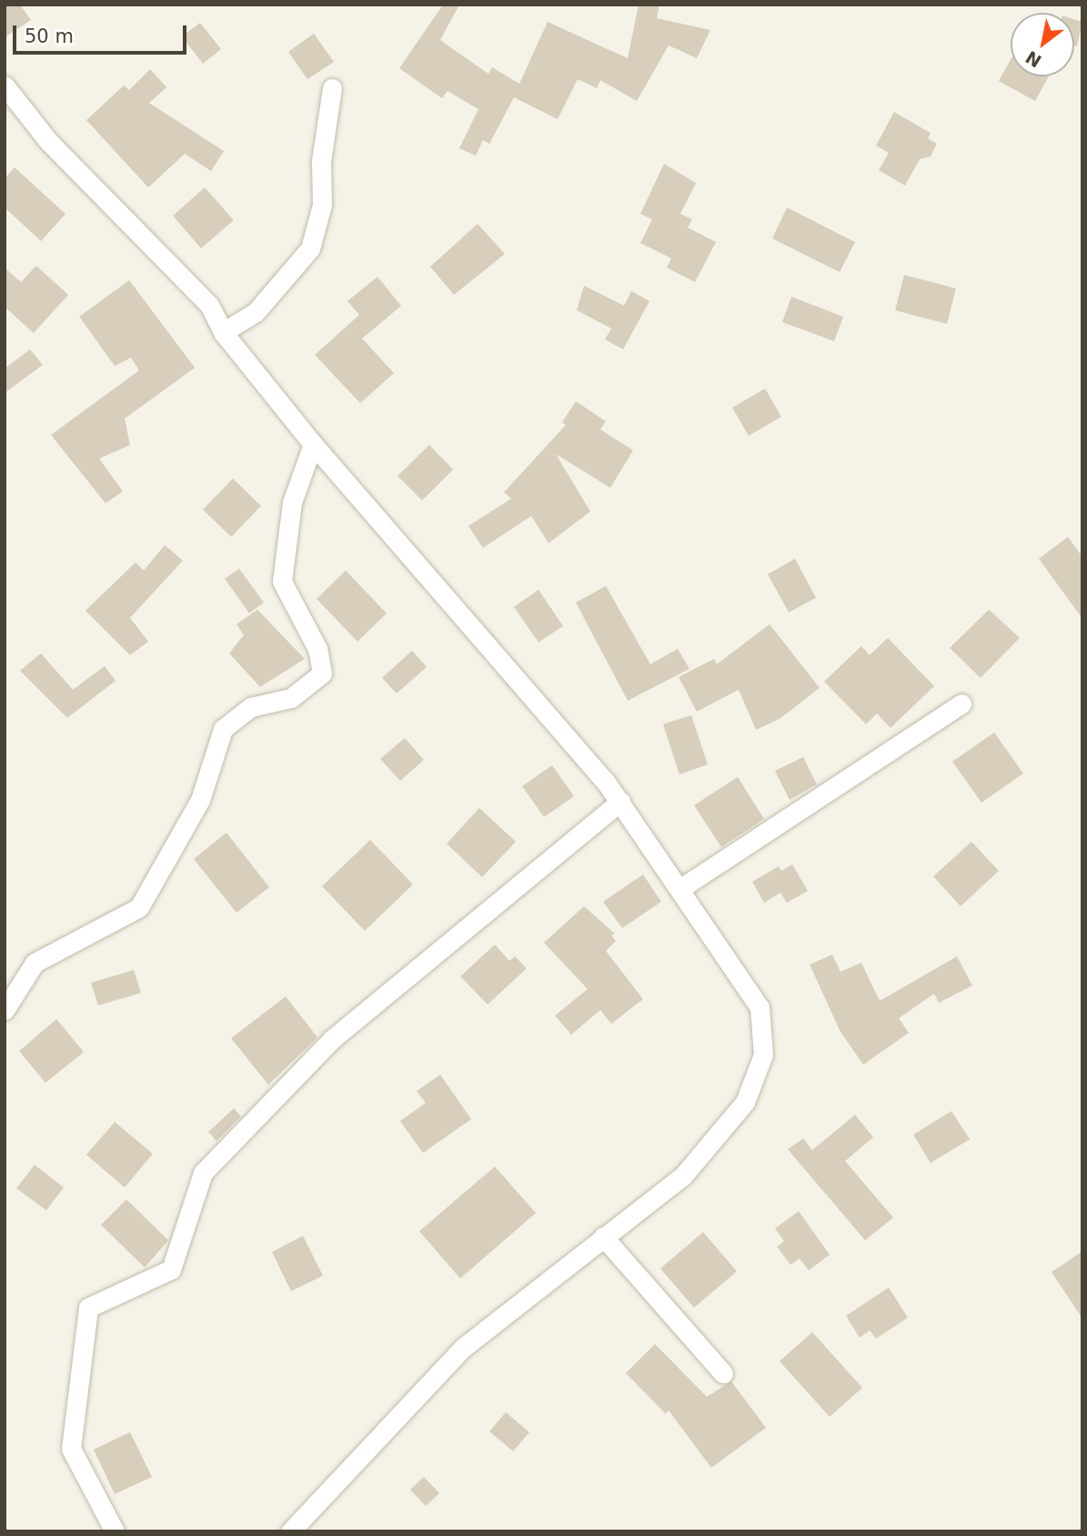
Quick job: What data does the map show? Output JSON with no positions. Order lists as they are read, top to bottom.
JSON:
{
  "scale_bar": "50 m",
  "north": "bottom left"
}
